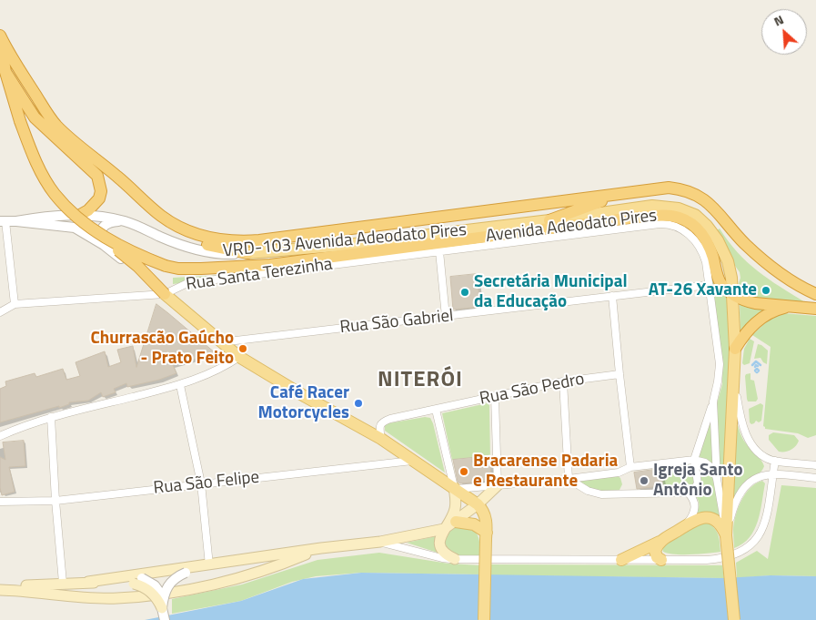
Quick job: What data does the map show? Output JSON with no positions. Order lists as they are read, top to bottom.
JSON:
{
  "streets": {
    "highway": ["Avenida Adeodato Pires"],
    "main road": ["VRD-103 Avenida Adeodato Pires"],
    "street": [
      "Rua Santa Terezinha",
      "Rua São Gabriel",
      "Rua São Pedro",
      "Rua São Felipe"
    ]
  },
  "crossings": [
    ["Avenida Adeodato Pires", "VRD-103 Avenida Adeodato Pires"],
    ["Rua Santa Terezinha", "Rua São Gabriel"]
  ],
  "districts": ["NITERÓI"],
  "places": [
    "AT-26 Xavante",
    "Secretária Municipal da Educação",
    "Churrascão Gaúcho - Prato Feito",
    "Café Racer Motorcycles",
    "Bracarense Padaria e Restaurante",
    "Igreja Santo Antônio"
  ],
  "north": "top left"
}
